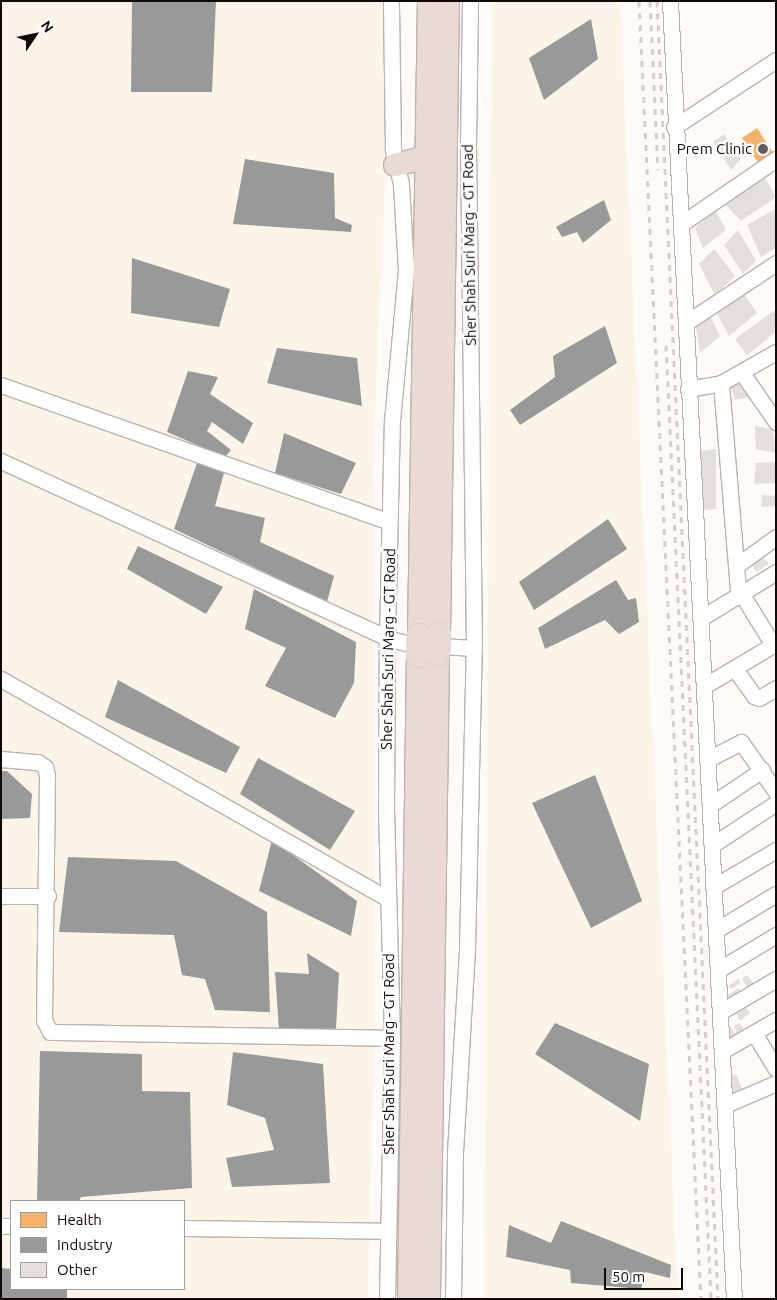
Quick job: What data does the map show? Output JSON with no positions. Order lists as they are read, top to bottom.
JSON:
{
  "streets": {
    "highway": ["Sher Shah Suri Marg - GT Road"]
  },
  "places": ["Prem Clinic"],
  "legend": ["Health", "Industry", "Other"],
  "scale_bar": "50 m",
  "north": "top right"
}
